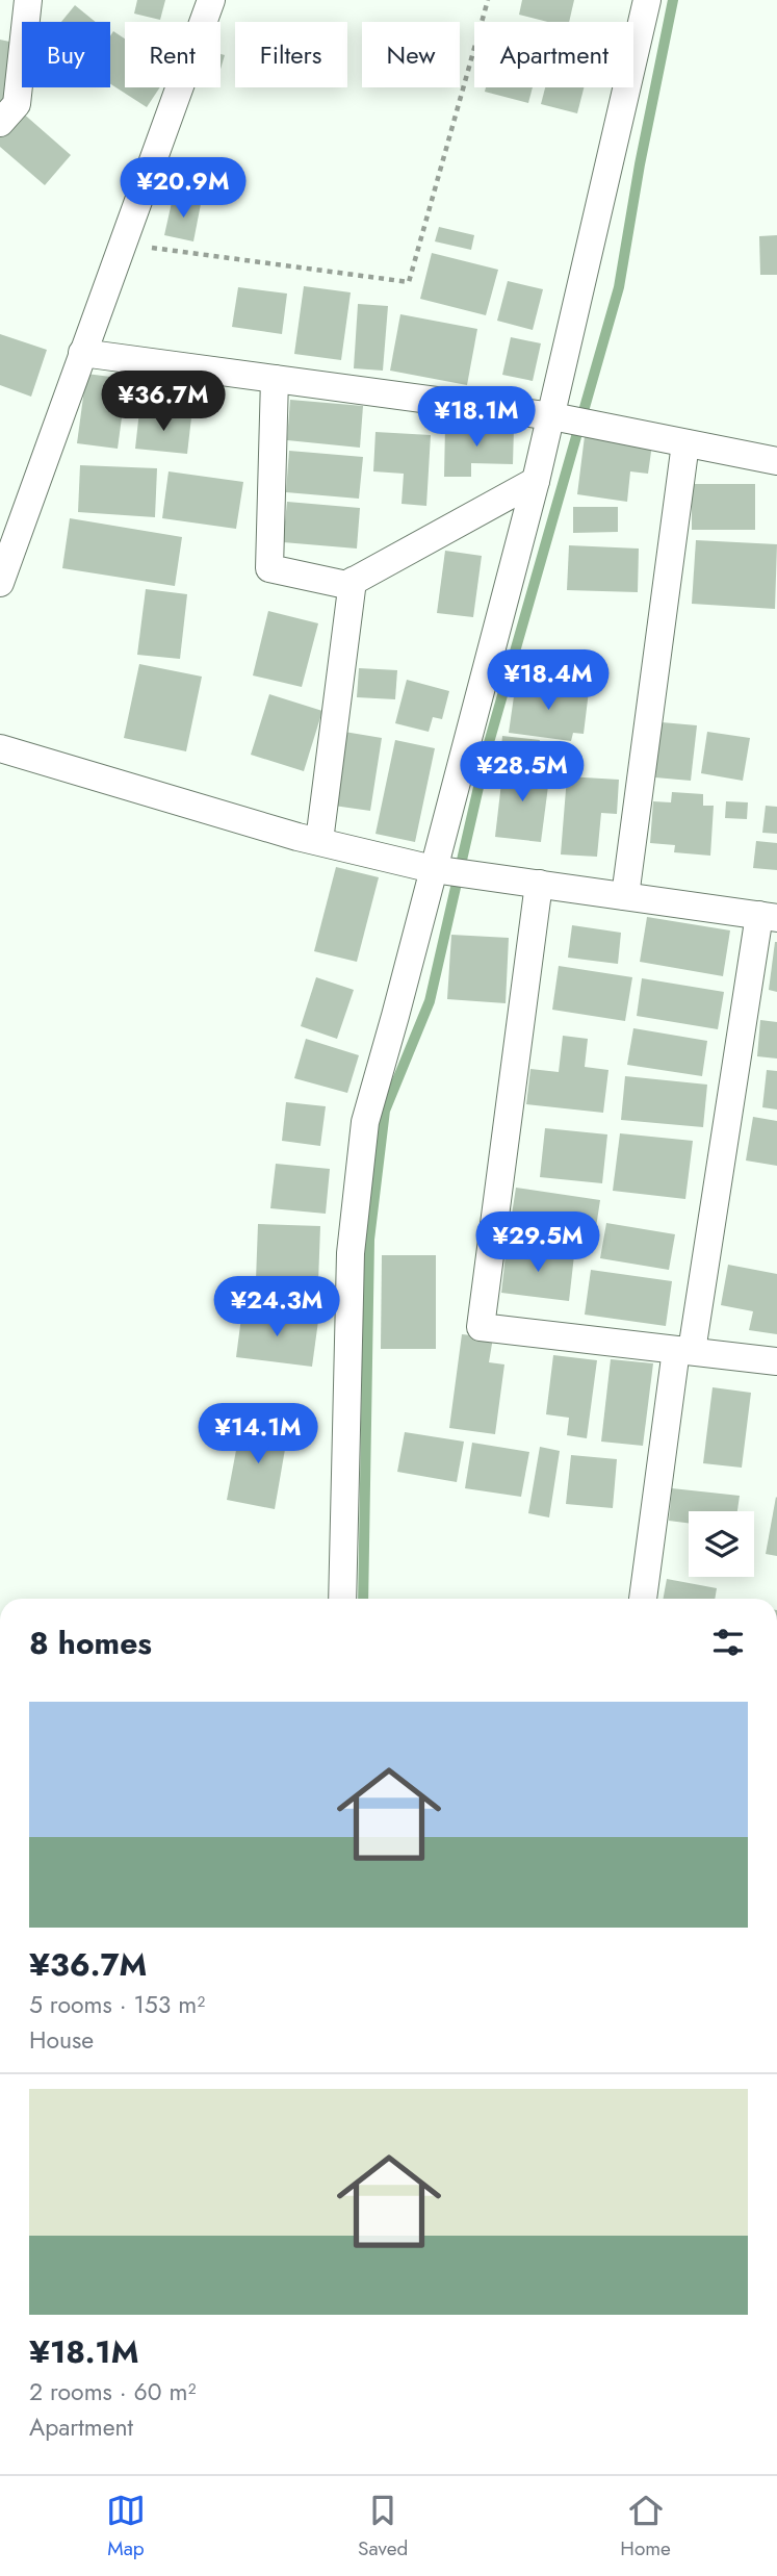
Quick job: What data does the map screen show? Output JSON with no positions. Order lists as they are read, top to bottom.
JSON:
{
  "page": {
    "chip": [
      "Buy",
      "Rent",
      "Filters",
      "New",
      "Apartment"
    ],
    "price": [
      "¥20.9M",
      "¥36.7M",
      "¥18.1M",
      "¥18.4M",
      "¥28.5M",
      "¥29.5M",
      "¥24.3M",
      "¥14.1M"
    ],
    "heading": "8 homes",
    "list": [
      {
        "name": "¥36.7M",
        "note": "5 rooms · 153 m² · House"
      },
      {
        "name": "¥18.1M",
        "note": "2 rooms · 60 m² · Apartment"
      }
    ],
    "tabs": ["Map", "Saved", "Home"]
  }
}
